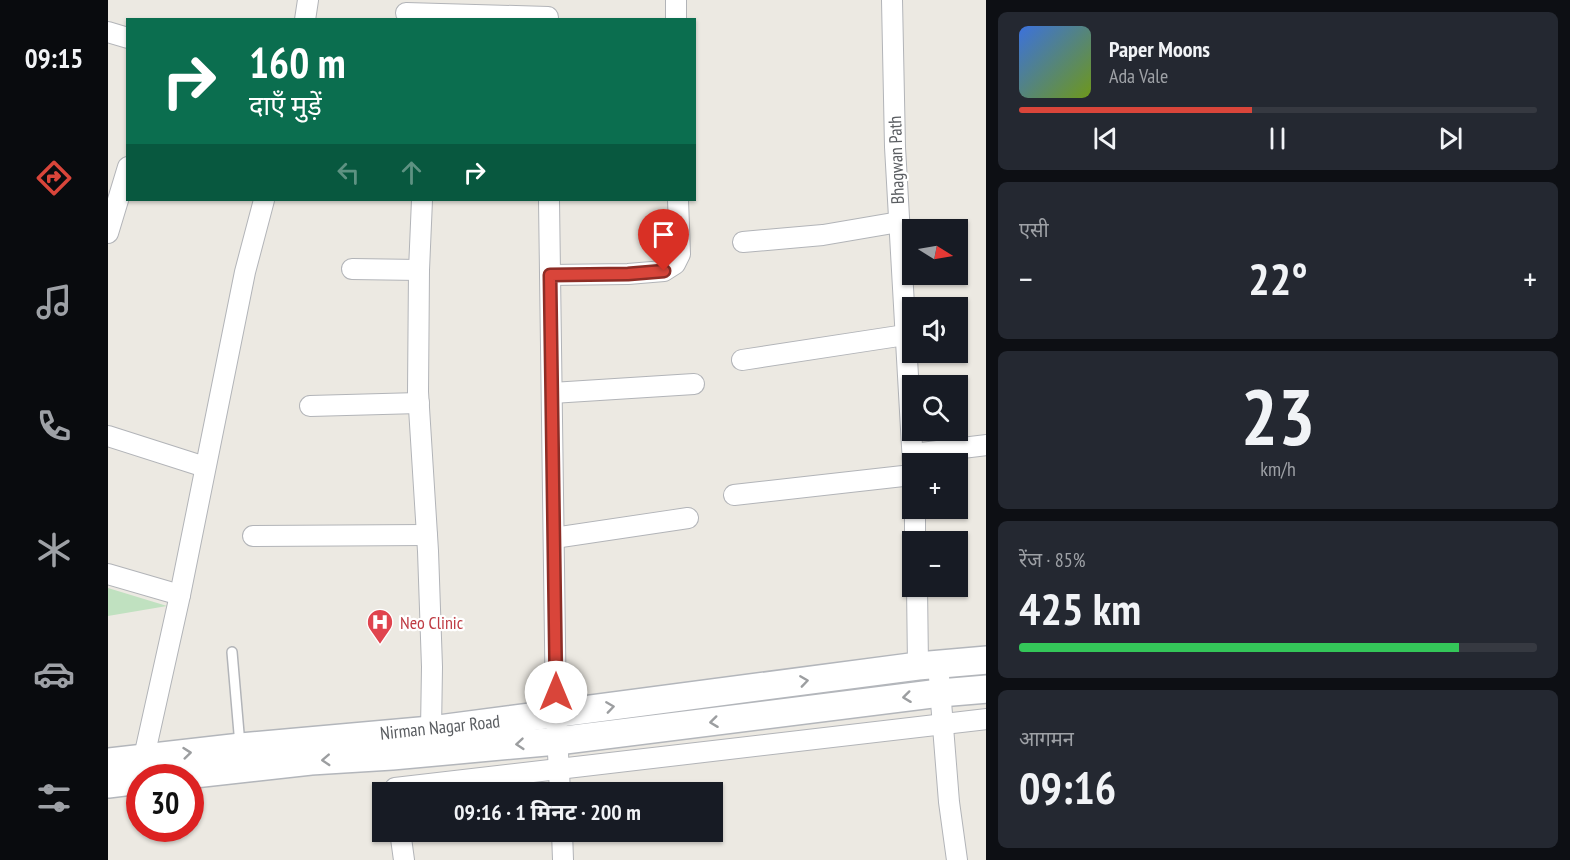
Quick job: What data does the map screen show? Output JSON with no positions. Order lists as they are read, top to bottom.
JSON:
{
  "streets": {
    "street": ["Bhagwan Path", "Nirman Nagar Road"]
  },
  "places": {
    "hospital": ["Neo Clinic"]
  },
  "north": "right",
  "page": {
    "tabs": "09:15",
    "turn": ["160 m", "दाएँ मुड़ें"],
    "song": ["Paper Moons", "Ada Vale"],
    "tile": [
      "एसी",
      ["23", "km/h"],
      ["रेंज · 85%", "425 km"],
      ["आगमन", "09:16"]
    ],
    "map_buttons": ["+", "−"],
    "heat": ["−", "22°", "+"],
    "limit": "30",
    "trip": "09:16 · 1 मिनट · 200 m"
  }
}
